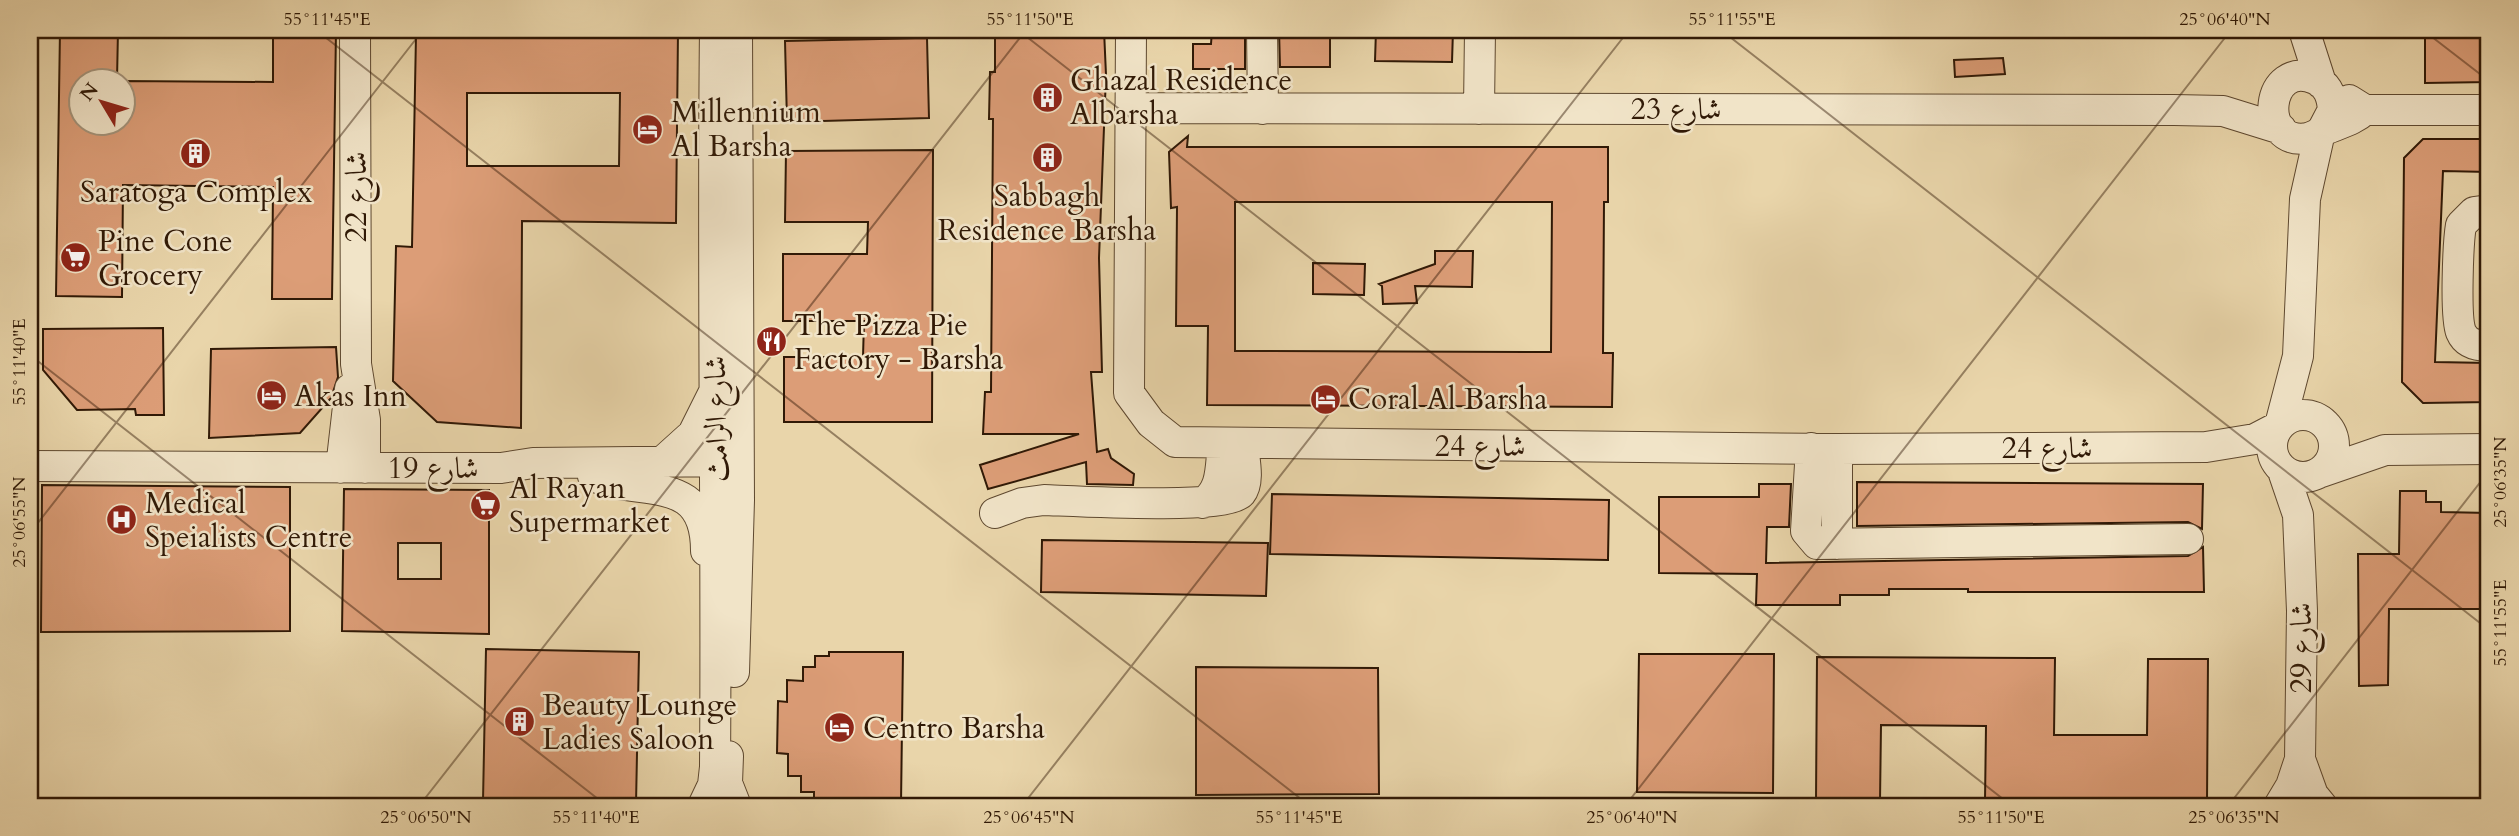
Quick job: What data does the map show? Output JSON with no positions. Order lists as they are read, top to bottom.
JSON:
{
  "streets": {
    "street": [
      "شارع 23",
      "شارع 22",
      "شارع الرامث",
      "شارع 24",
      "شارع 19",
      "شارع 29"
    ]
  },
  "crossings": [
    ["شارع 23", "شارع 24"],
    ["شارع 22", "شارع 19"],
    ["شارع الرامث", "شارع 19"],
    ["شارع 24", "شارع 29"]
  ],
  "places": {
    "building": [
      "Ghazal Residence Albarsha",
      "Saratoga Complex",
      "Sabbagh Residence Barsha",
      "Beauty Lounge Ladies Saloon"
    ],
    "hotel": [
      "Millennium Al Barsha",
      "Akas Inn",
      "Coral Al Barsha",
      "Centro Barsha"
    ],
    "supermarket": ["Pine Cone Grocery", "Al Rayan Supermarket"],
    "restaurant": ["The Pizza Pie Factory - Barsha"],
    "hospital": ["Medical Speialists Centre"]
  },
  "north": "top left",
  "coordinates": [
    "55°11'45\"E",
    "55°11'50\"E",
    "55°11'55\"E",
    "25°06'40\"N",
    "55°11'40\"E",
    "25°06'35\"N",
    "25°06'55\"N",
    "25°06'50\"N",
    "25°06'45\"N"
  ]
}
